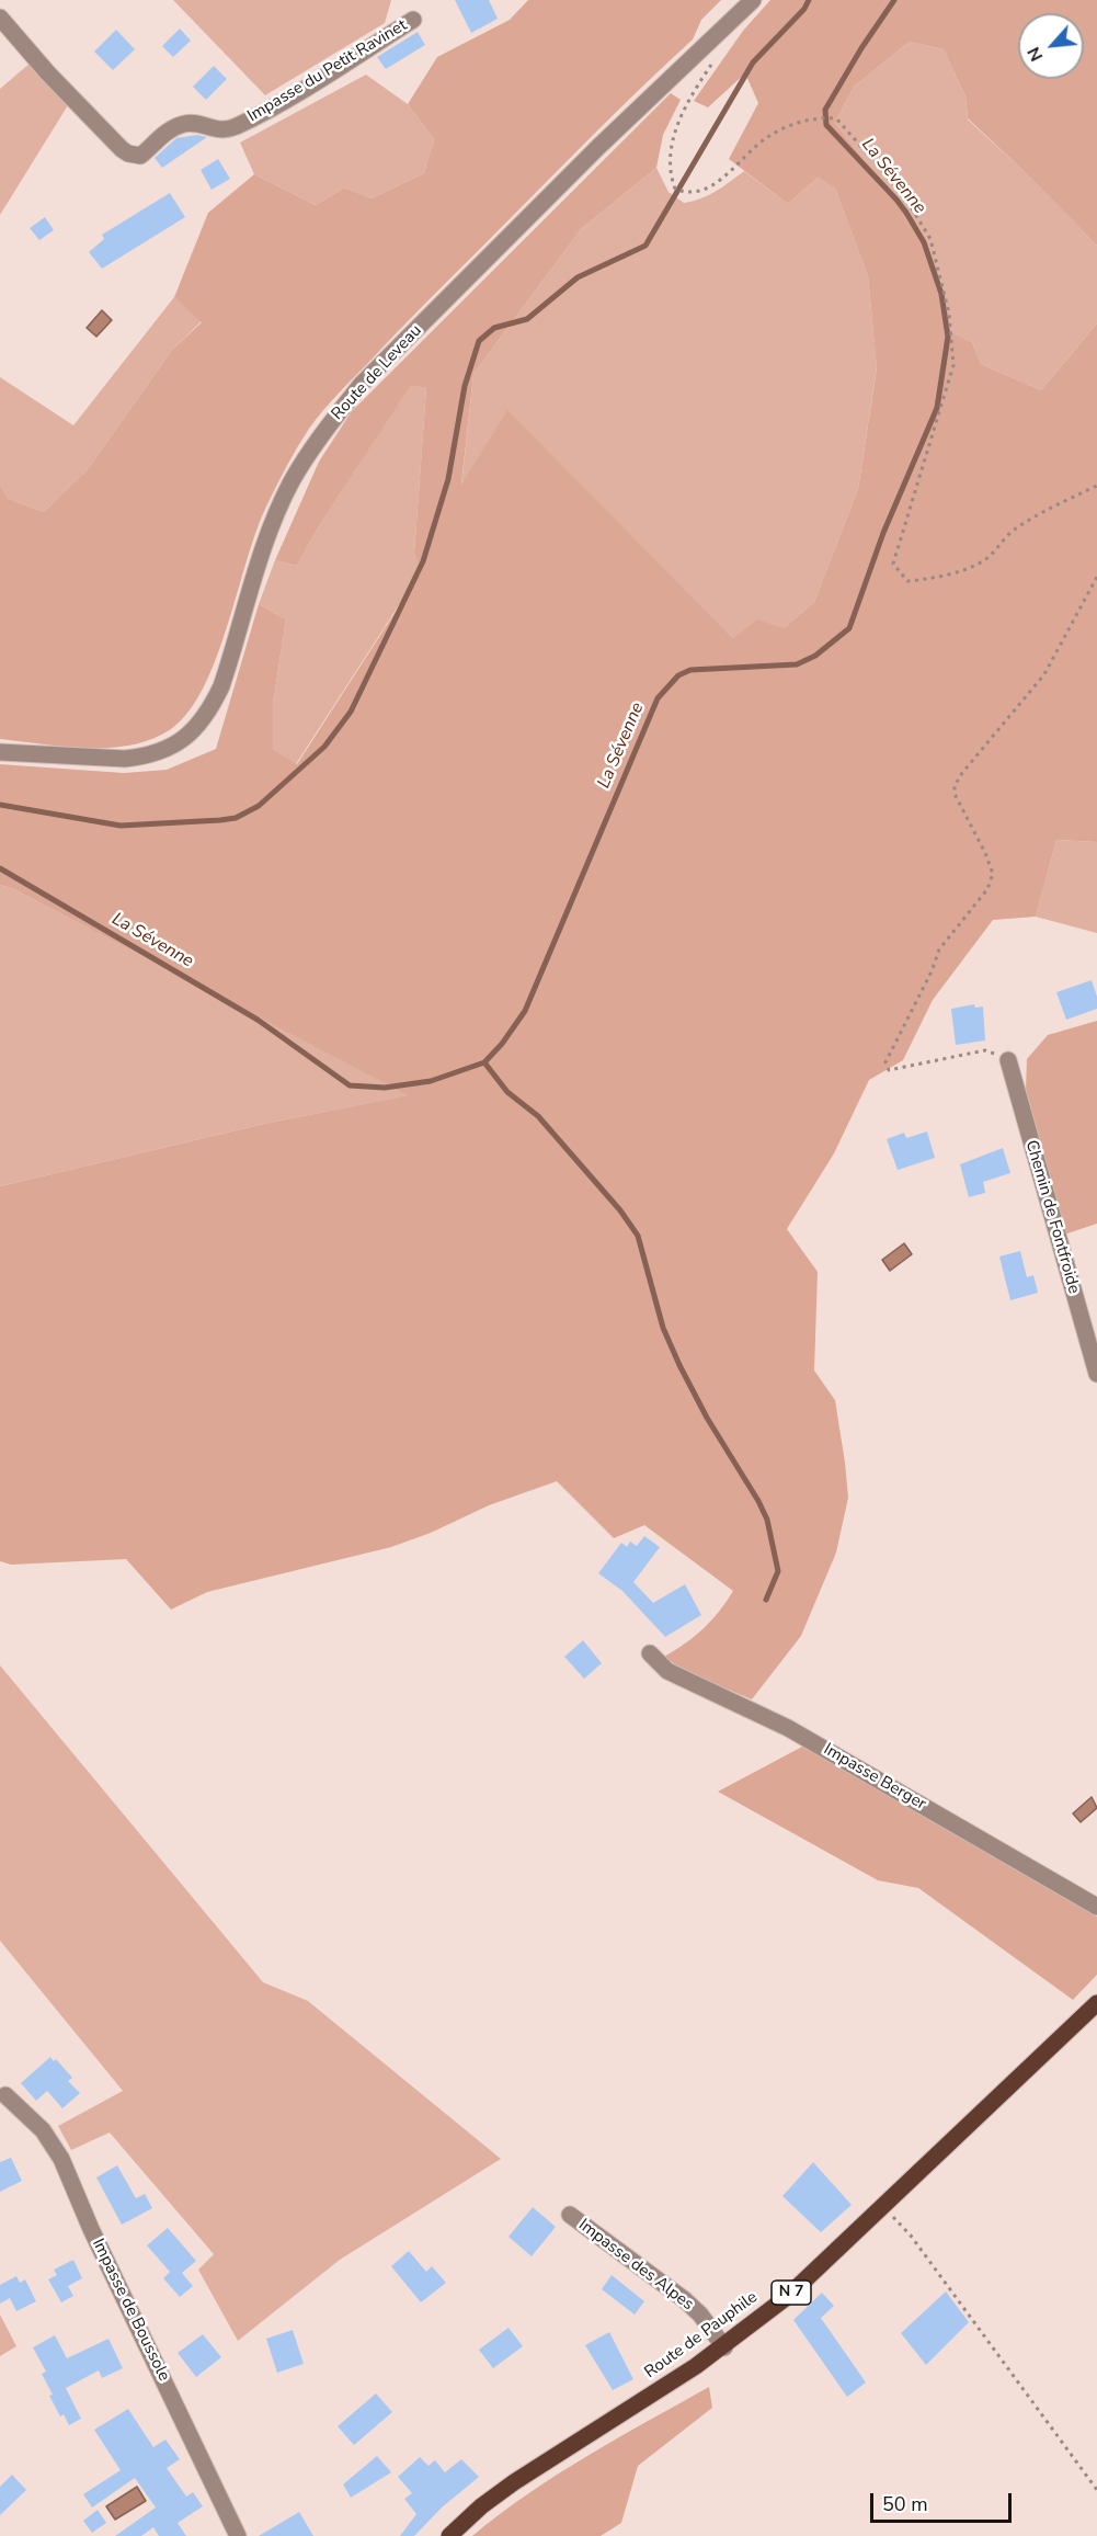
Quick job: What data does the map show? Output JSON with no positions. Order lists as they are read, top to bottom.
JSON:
{
  "streets": {
    "main road": ["N 7", "Route de Pauphile"],
    "street": [
      "Impasse du Petit Ravinet",
      "Route de Leveau",
      "Chemin de Fontfroide",
      "Impasse Berger",
      "Impasse des Alpes",
      "Impasse de Boussole"
    ]
  },
  "crossings": [
    ["Impasse des Alpes", "Route de Pauphile"]
  ],
  "water": ["La Sévenne"],
  "scale_bar": "50 m",
  "north": "bottom left"
}
